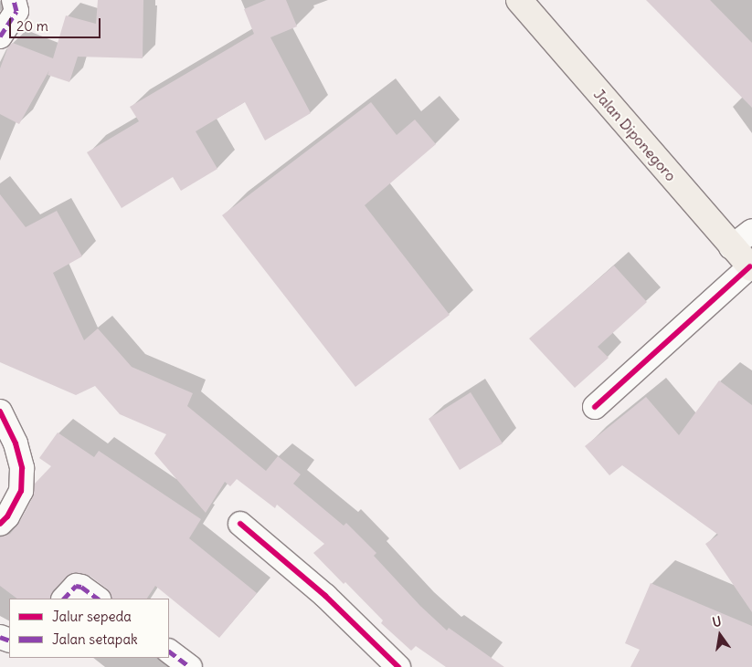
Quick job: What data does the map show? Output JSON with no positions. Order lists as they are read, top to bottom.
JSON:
{
  "streets": {
    "main road": ["Jalan Diponegoro"]
  },
  "legend": ["Jalur sepeda", "Jalan setapak"],
  "scale_bar": "20 m",
  "north": "top"
}
